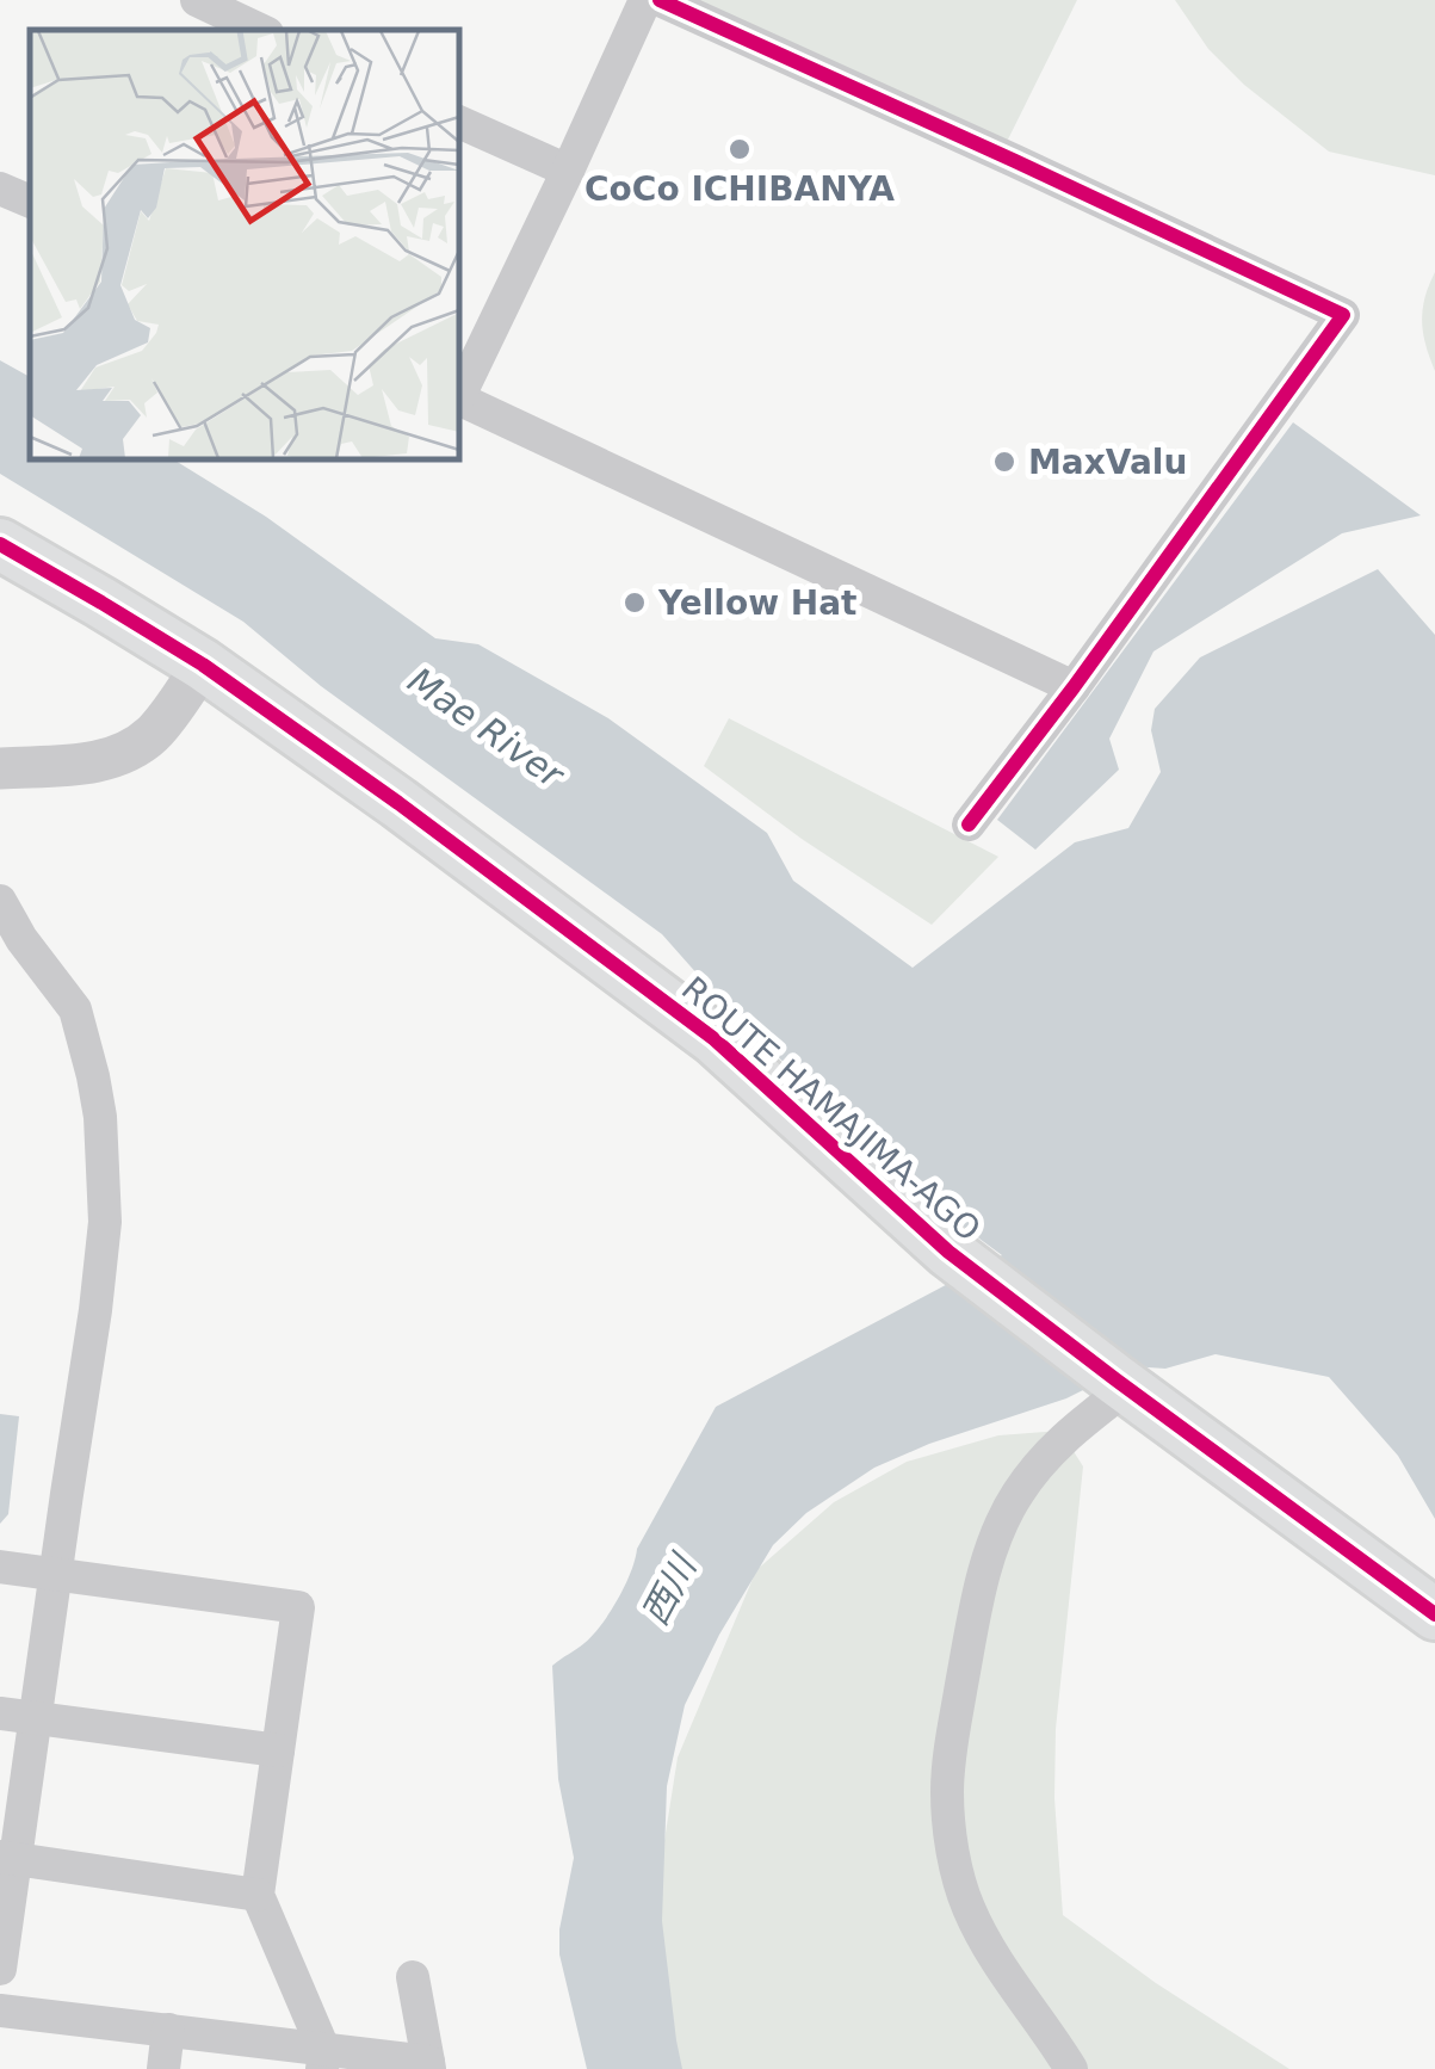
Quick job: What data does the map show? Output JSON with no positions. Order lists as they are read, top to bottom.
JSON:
{
  "streets": {
    "main road": ["ROUTE HAMAJIMA-AGO"]
  },
  "water": ["Mae River", "西川"],
  "places": ["CoCo ICHIBANYA", "MaxValu", "Yellow Hat"]
}
